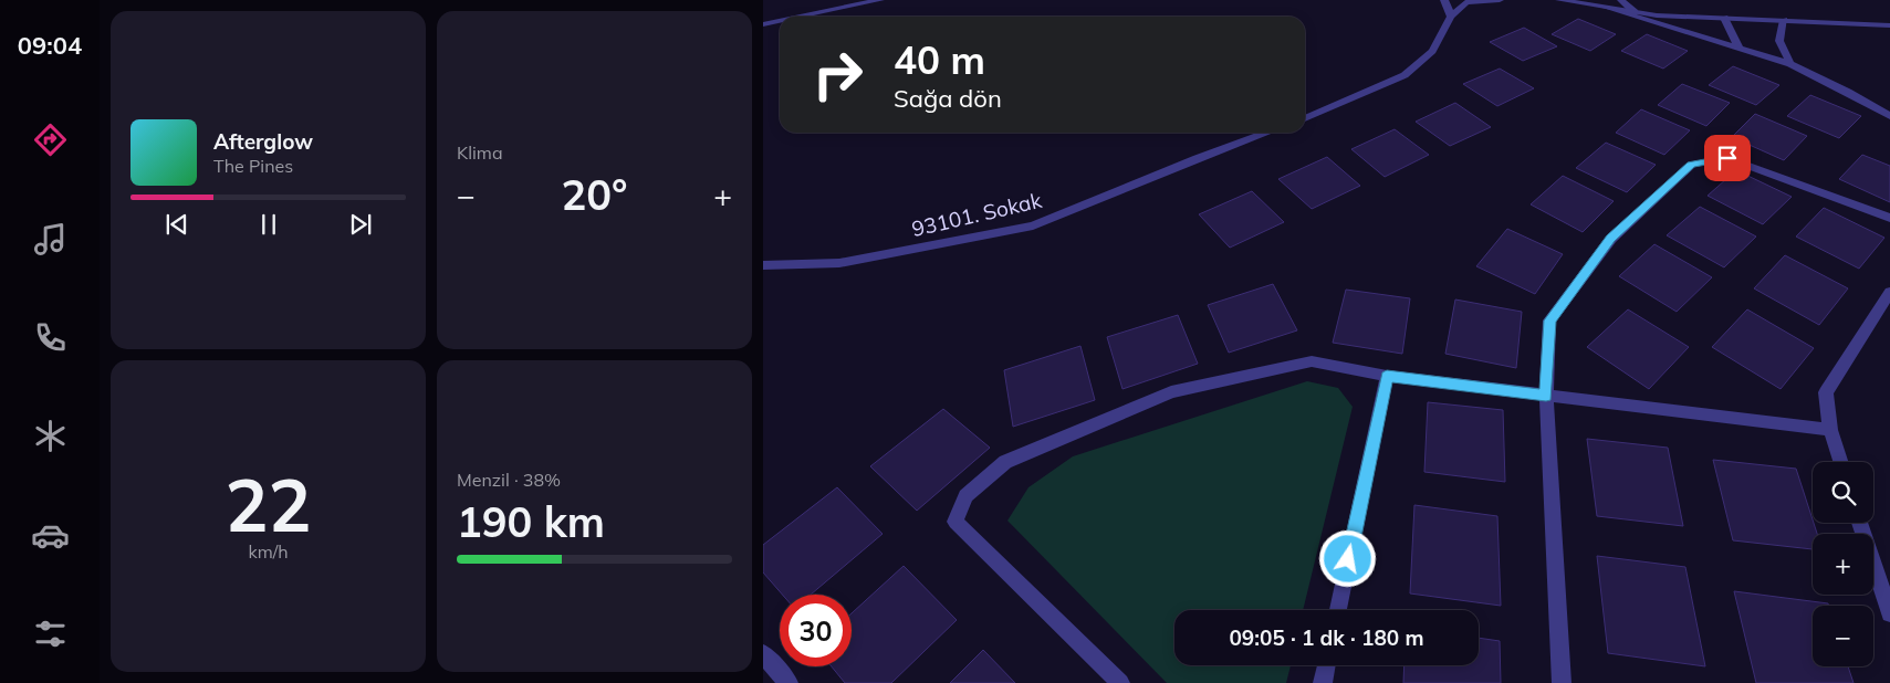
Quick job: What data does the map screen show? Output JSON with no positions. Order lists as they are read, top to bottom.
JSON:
{
  "streets": {
    "street": ["93101. Sokak"]
  },
  "page": {
    "tabs": "09:04",
    "tile": [
      "Klima",
      ["22", "km/h"],
      ["Menzil · 38%", "190 km"]
    ],
    "turn": ["40 m", "Sağa dön"],
    "song": ["Afterglow", "The Pines"],
    "heat": ["−", "20°", "+"],
    "map_buttons": ["+", "−"],
    "limit": "30",
    "trip": "09:05 · 1 dk · 180 m"
  }
}
